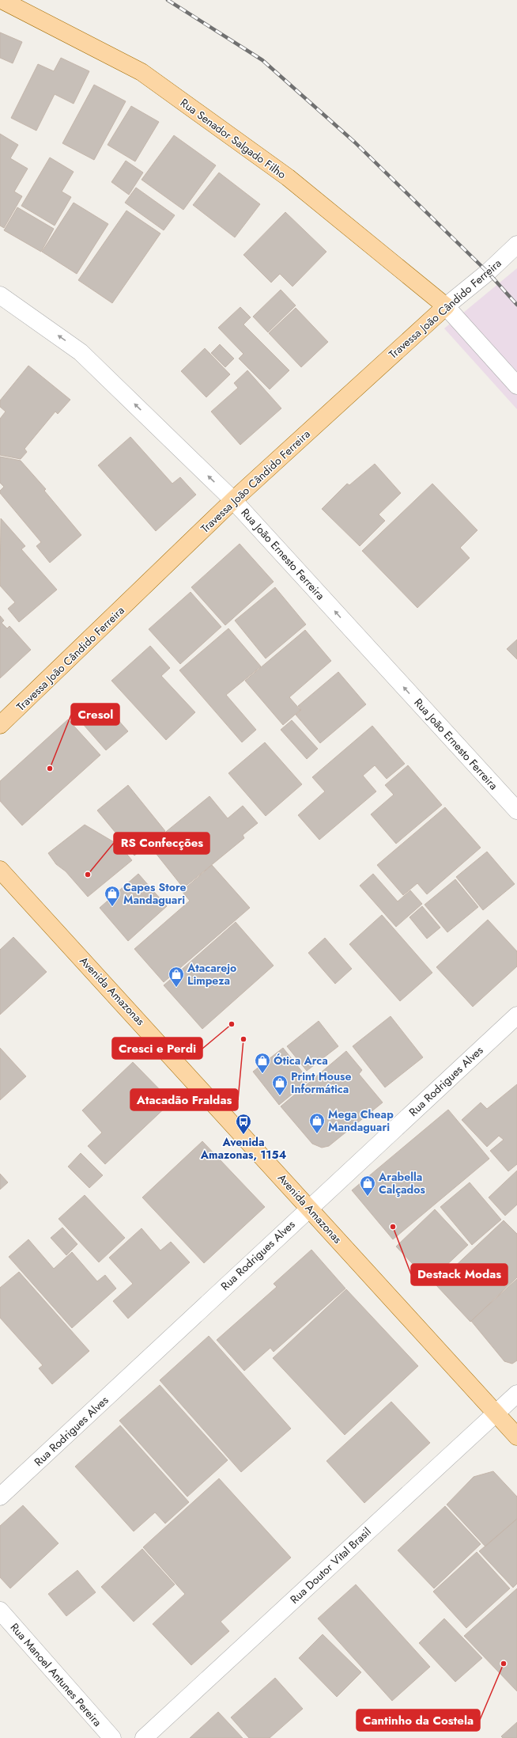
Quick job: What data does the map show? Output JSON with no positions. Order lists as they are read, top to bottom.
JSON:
{
  "streets": {
    "main road": ["Rua Senador Salgado Filho", "Travessa João Cândido Ferreira", "Avenida Amazonas"],
    "street": [
      "Rua João Ernesto Ferreira",
      "Rua Rodrigues Alves",
      "Rua Doutor Vital Brasil",
      "Rua Manoel Antunes Pereira"
    ]
  },
  "crossings": [
    ["Rua Senador Salgado Filho", "Travessa João Cândido Ferreira"],
    ["Travessa João Cândido Ferreira", "Rua João Ernesto Ferreira"],
    ["Avenida Amazonas", "Rua Rodrigues Alves"],
    ["Avenida Amazonas", "Rua Doutor Vital Brasil"]
  ],
  "one_way": ["Rua João Ernesto Ferreira"],
  "places": {
    "other": [
      "Cresol",
      "RS Confecções",
      "Cresci e Perdi",
      "Atacadão Fraldas",
      "Destack Modas",
      "Cantinho da Costela"
    ],
    "shop": [
      "Capes Store Mandaguari",
      "Atacarejo Limpeza",
      "Ótica Arca",
      "Print House Informática",
      "Mega Cheap Mandaguari",
      "Arabella Calçados"
    ],
    "bus stop": ["Avenida Amazonas, 1154"]
  }
}
